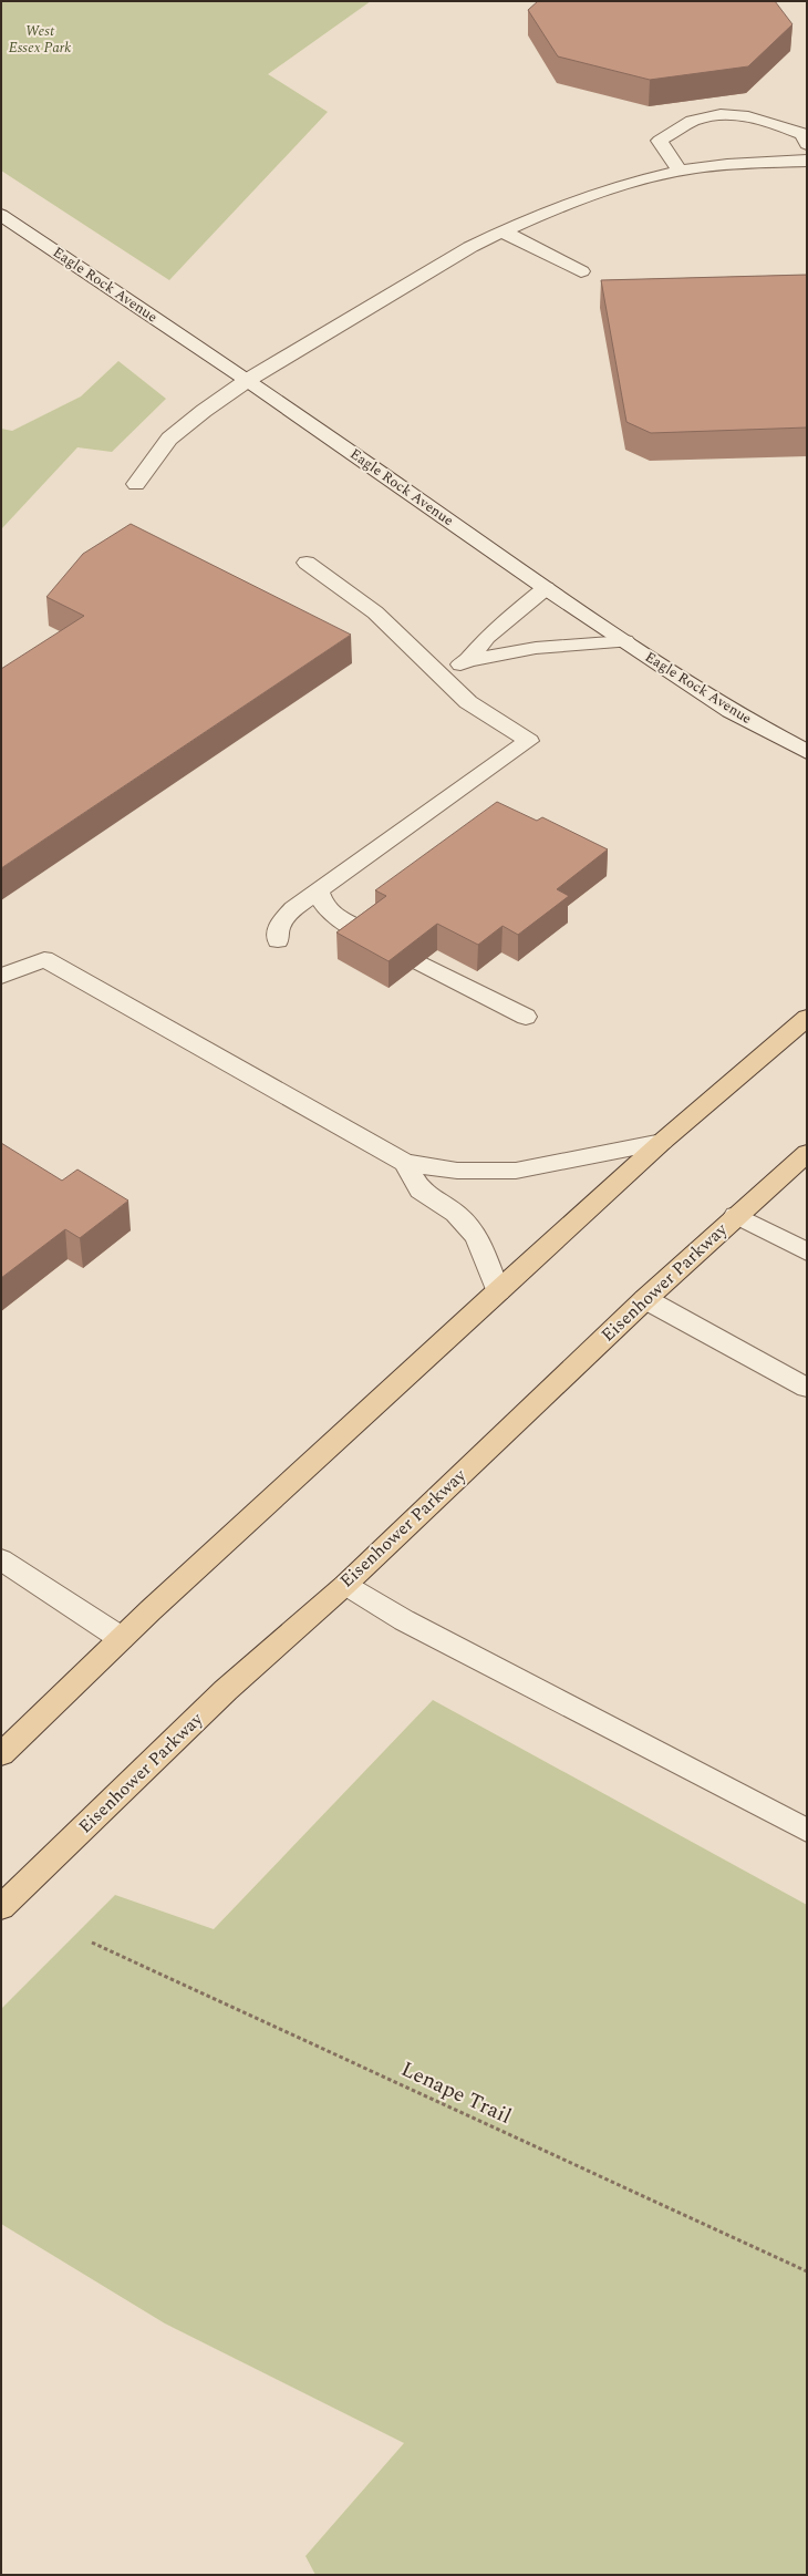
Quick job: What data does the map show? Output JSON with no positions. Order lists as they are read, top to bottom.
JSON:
{
  "streets": {
    "main road": ["Eagle Rock Avenue", "Eisenhower Parkway"],
    "path": ["Lenape Trail"]
  },
  "parks": ["West Essex Park"]
}
